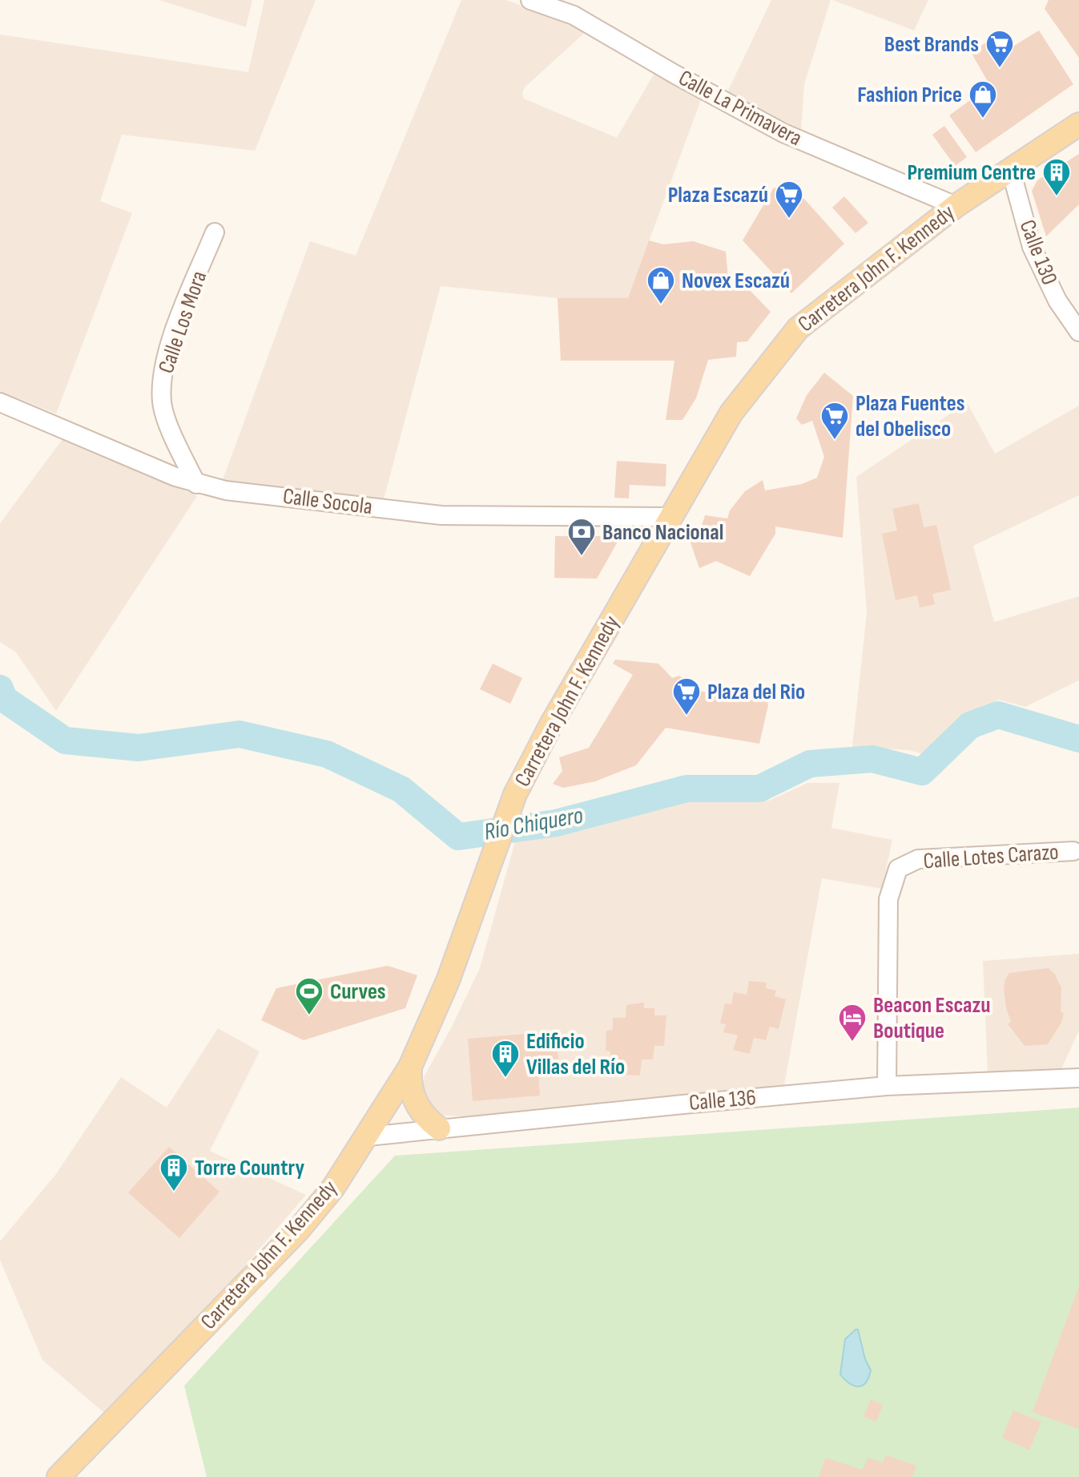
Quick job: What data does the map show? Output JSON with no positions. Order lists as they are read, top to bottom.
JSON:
{
  "streets": {
    "main road": ["Carretera John F. Kennedy"],
    "street": [
      "Calle La Primavera",
      "Calle 130",
      "Calle Los Mora",
      "Calle Socola",
      "Calle Lotes Carazo",
      "Calle 136"
    ]
  },
  "crossings": [
    ["Calle La Primavera", "Carretera John F. Kennedy"],
    ["Calle 130", "Carretera John F. Kennedy"],
    ["Carretera John F. Kennedy", "Calle Socola"],
    ["Carretera John F. Kennedy", "Calle 136"],
    ["Calle Los Mora", "Calle Socola"],
    ["Calle Lotes Carazo", "Calle 136"]
  ],
  "water": ["Río Chiquero"],
  "places": {
    "supermarket": [
      "Best Brands",
      "Plaza Escazú",
      "Plaza Fuentes del Obelisco",
      "Plaza del Rio"
    ],
    "shop": ["Fashion Price", "Novex Escazú"],
    "building": ["Premium Centre", "Edificio Villas del Río", "Torre Country"],
    "bank": ["Banco Nacional"],
    "sports": ["Curves"],
    "hotel": ["Beacon Escazu Boutique"]
  }
}
